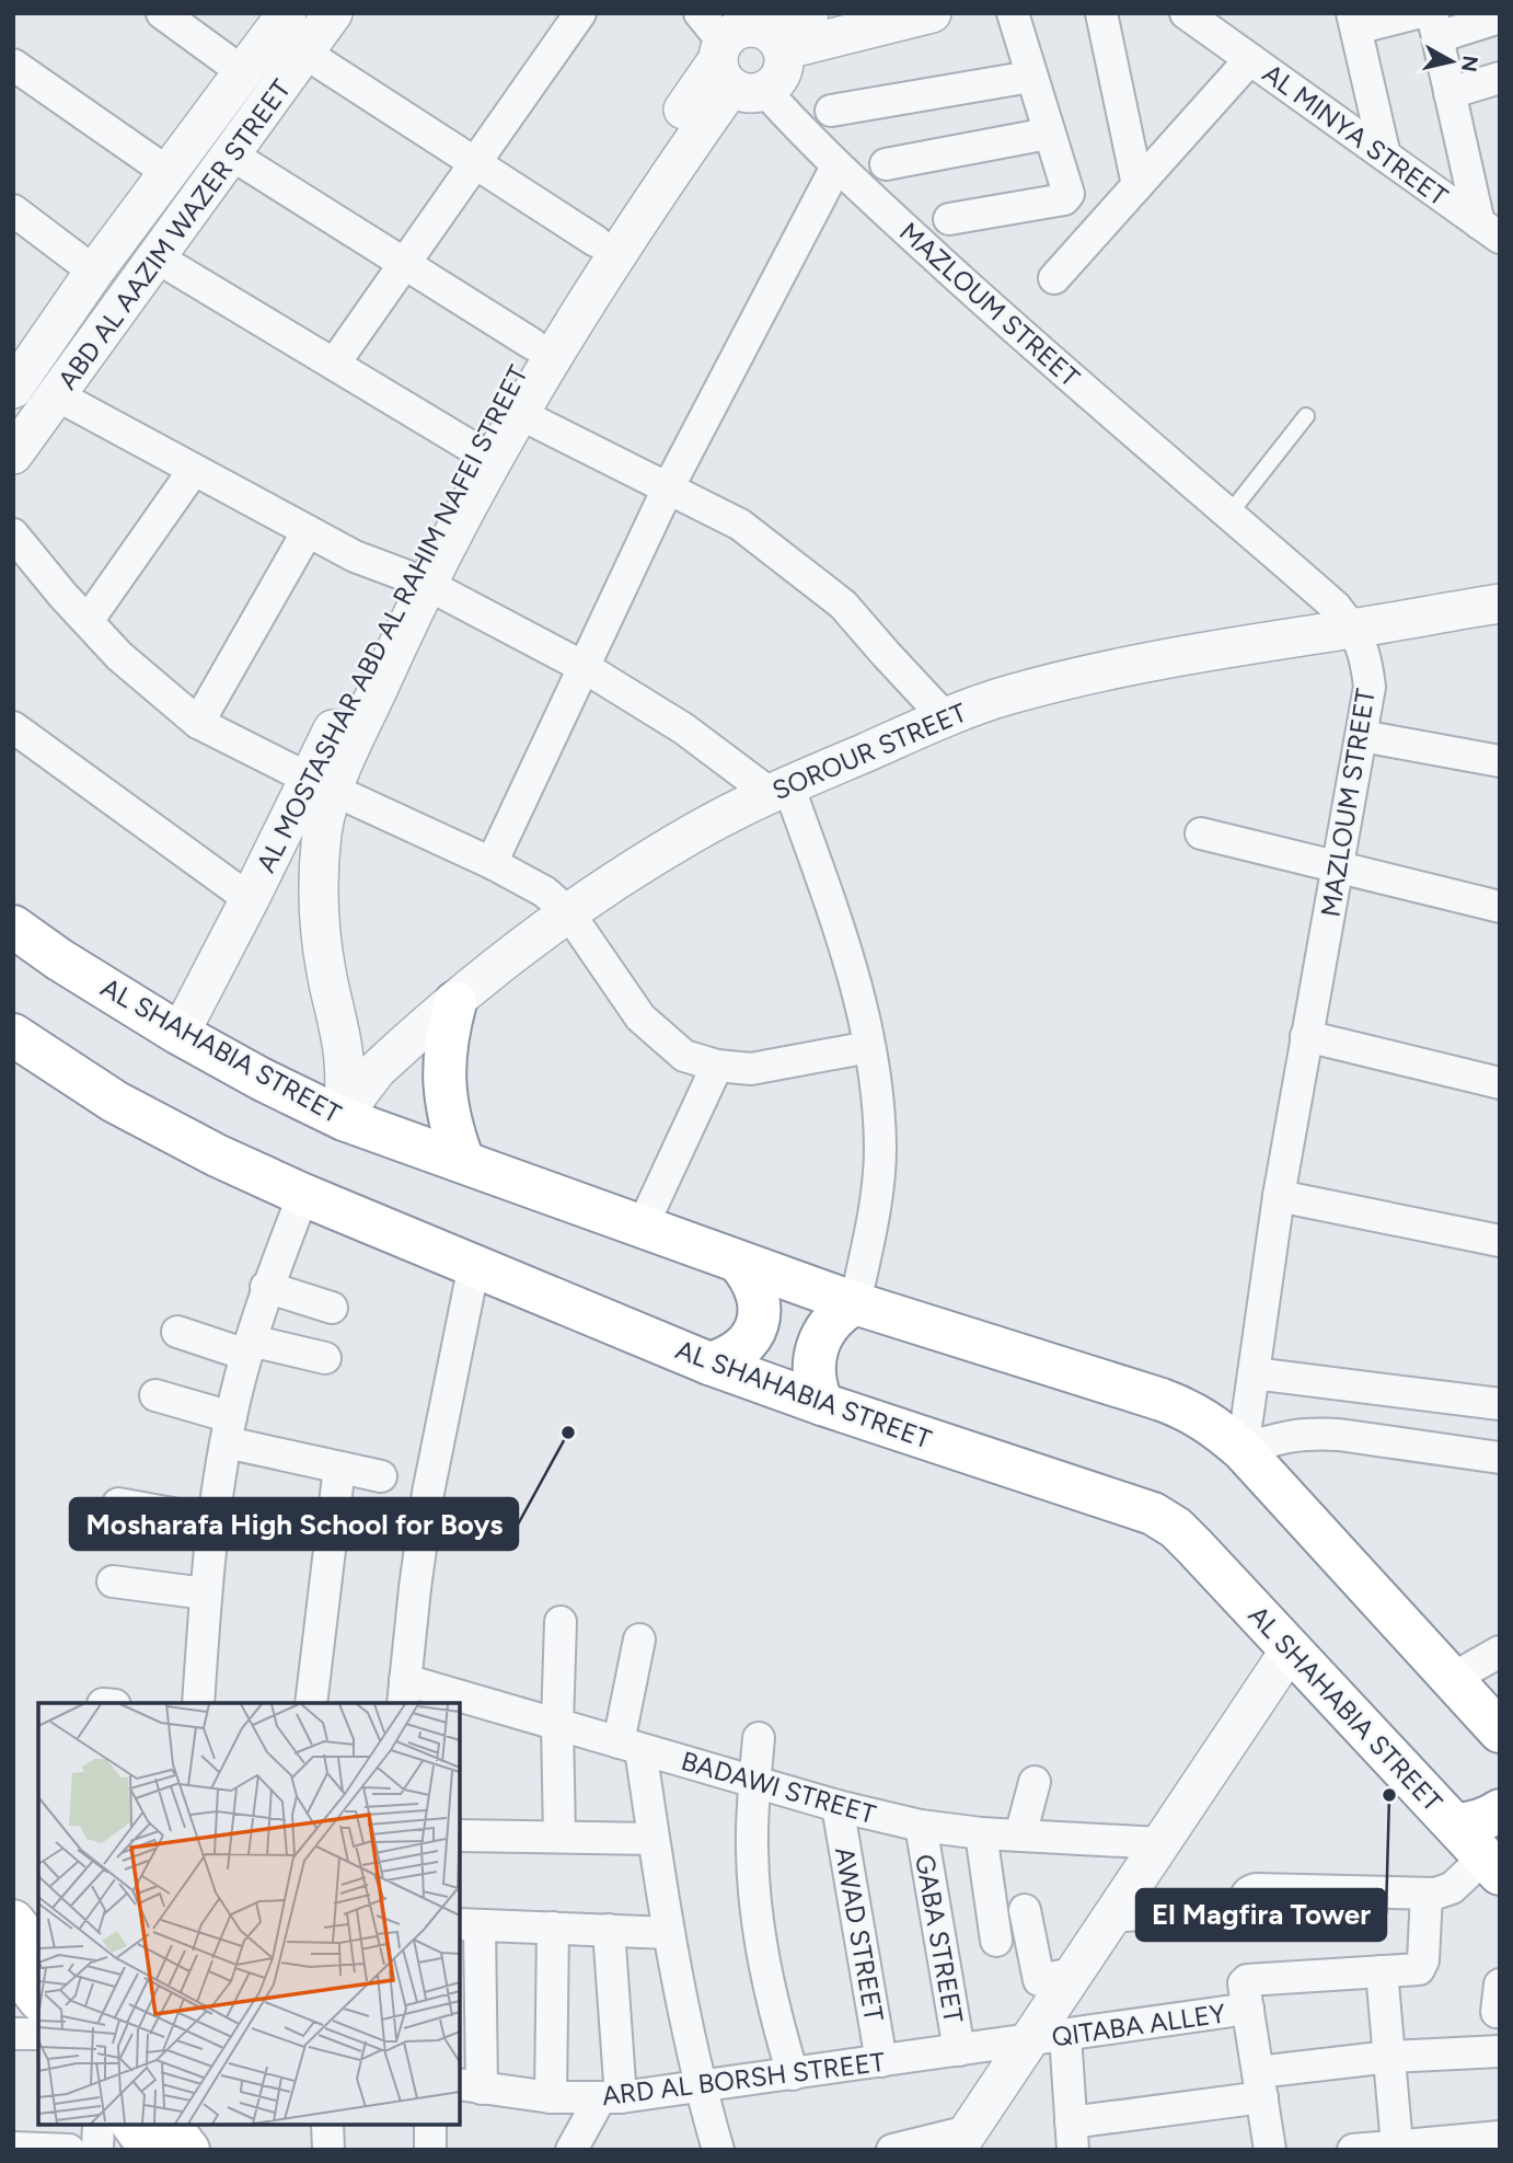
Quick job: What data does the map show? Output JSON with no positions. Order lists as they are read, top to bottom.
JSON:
{
  "streets": {
    "main road": ["AL SHAHABIA STREET"],
    "street": [
      "AL MINYA STREET",
      "ABD AL AAZIM WAZER STREET",
      "MAZLOUM STREET",
      "AL MOSTASHAR ABD AL RAHIM NAFEI STREET",
      "SOROUR STREET",
      "BADAWI STREET",
      "AWAD STREET",
      "GABA STREET",
      "QITABA ALLEY",
      "ARD AL BORSH STREET"
    ]
  },
  "crossings": [
    ["MAZLOUM STREET", "AL MOSTASHAR ABD AL RAHIM NAFEI STREET"],
    ["MAZLOUM STREET", "SOROUR STREET"],
    ["MAZLOUM STREET", "AL SHAHABIA STREET"],
    ["AL MOSTASHAR ABD AL RAHIM NAFEI STREET", "SOROUR STREET"],
    ["AL MOSTASHAR ABD AL RAHIM NAFEI STREET", "AL SHAHABIA STREET"],
    ["SOROUR STREET", "AL SHAHABIA STREET"],
    ["BADAWI STREET", "AWAD STREET"],
    ["BADAWI STREET", "GABA STREET"],
    ["AWAD STREET", "ARD AL BORSH STREET"],
    ["GABA STREET", "ARD AL BORSH STREET"],
    ["QITABA ALLEY", "ARD AL BORSH STREET"]
  ],
  "places": ["Mosharafa High School for Boys", "El Magfira Tower"],
  "north": "right"
}
